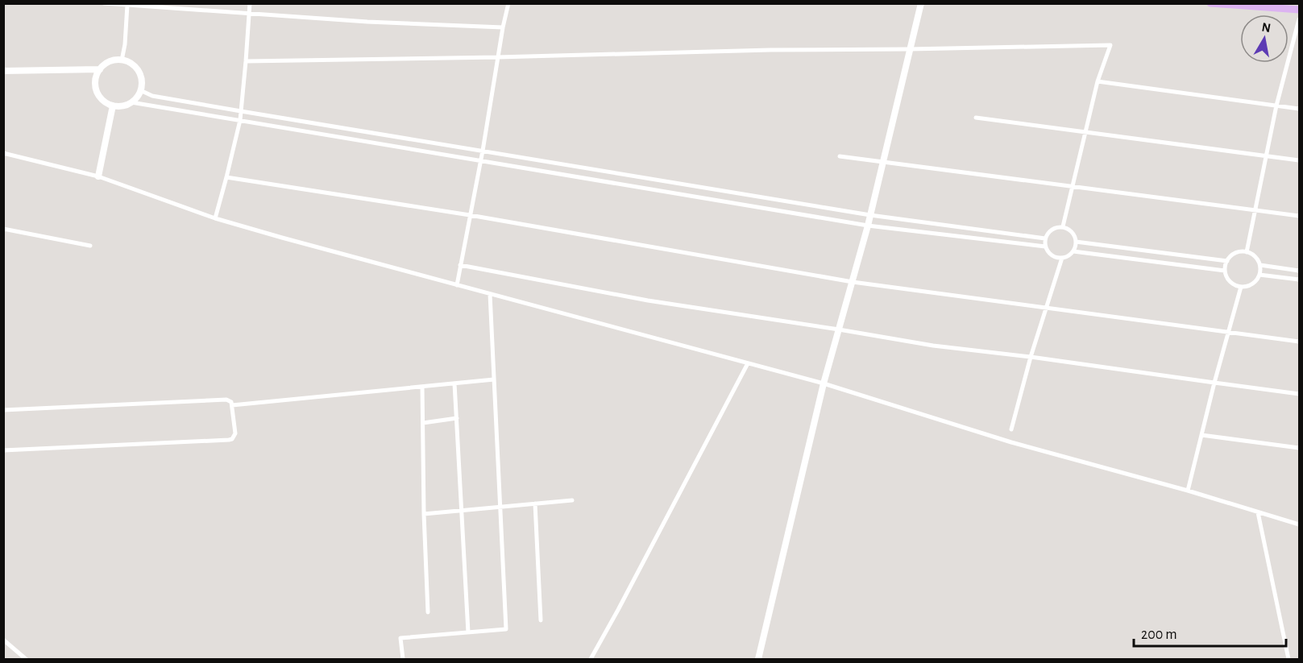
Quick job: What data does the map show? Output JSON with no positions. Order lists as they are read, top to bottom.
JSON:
{
  "scale_bar": "200 m",
  "north": "top"
}
